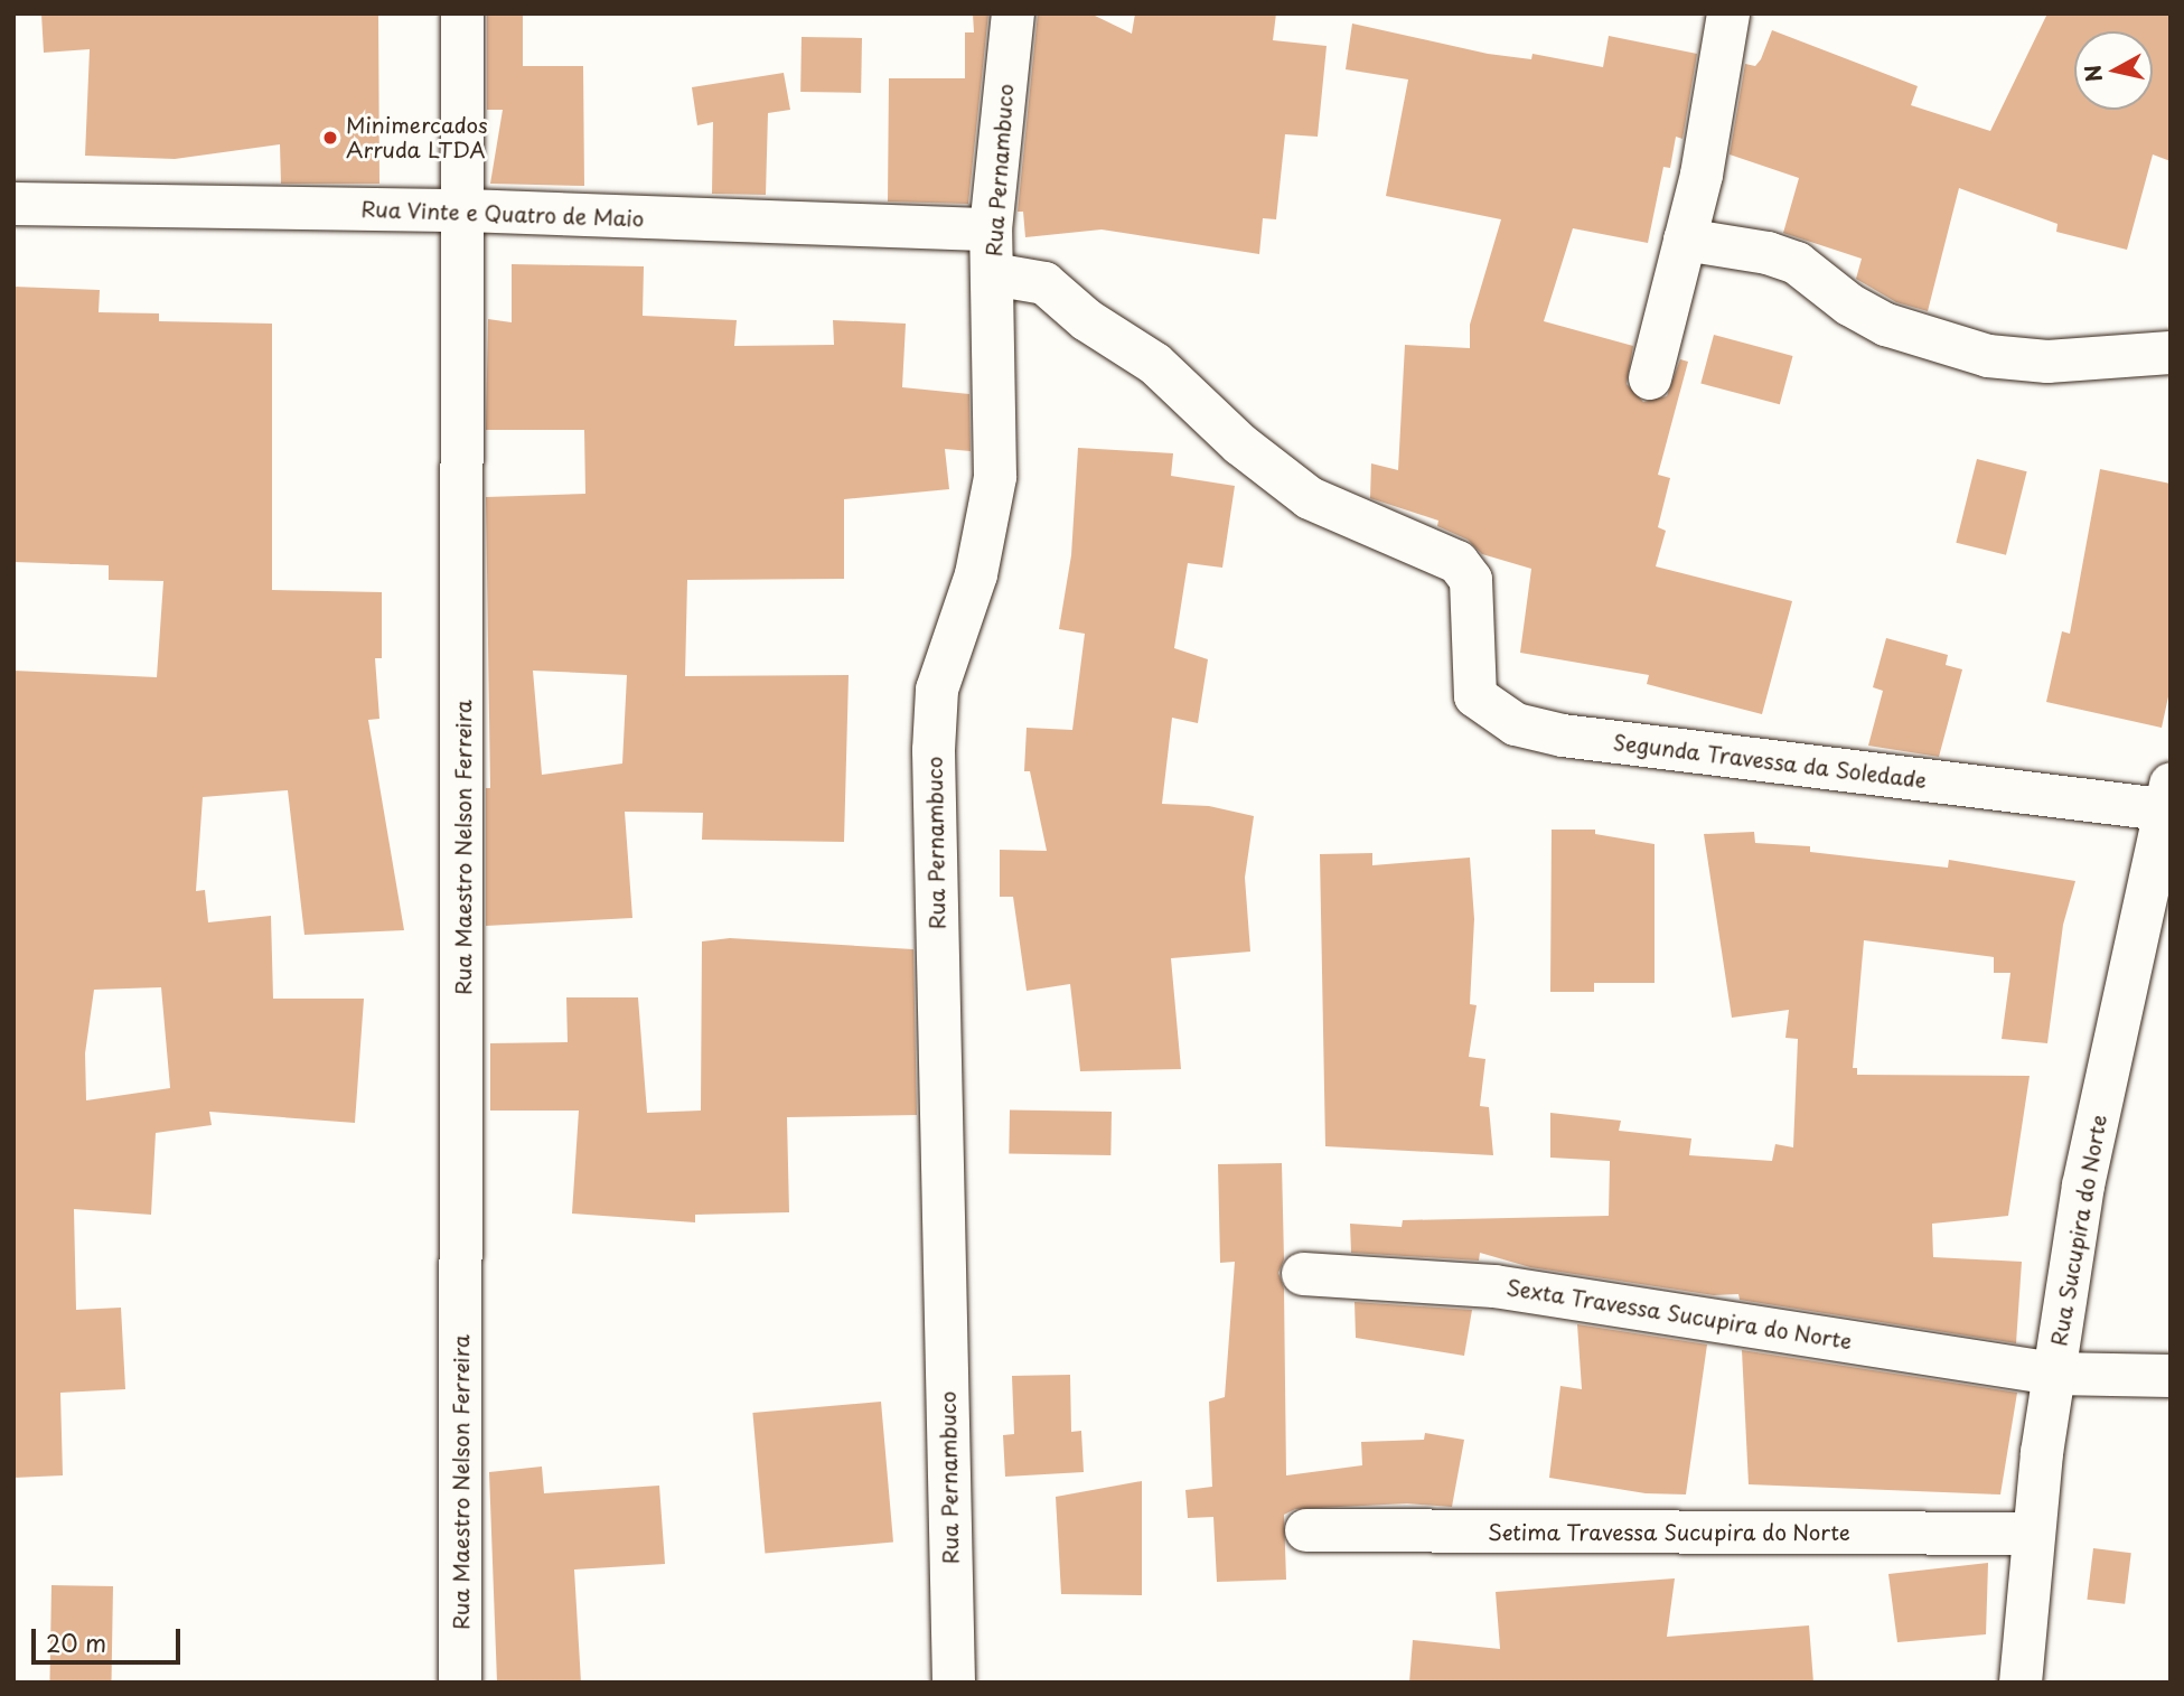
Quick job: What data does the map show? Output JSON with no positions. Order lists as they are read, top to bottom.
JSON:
{
  "streets": {
    "street": [
      "Rua Pernambuco",
      "Rua Vinte e Quatro de Maio",
      "Segunda Travessa da Soledade",
      "Rua Maestro Nelson Ferreira",
      "Rua Sucupira do Norte",
      "Sexta Travessa Sucupira do Norte",
      "Setima Travessa Sucupira do Norte"
    ]
  },
  "crossings": [
    ["Rua Pernambuco", "Rua Vinte e Quatro de Maio"],
    ["Rua Pernambuco", "Segunda Travessa da Soledade"],
    ["Rua Vinte e Quatro de Maio", "Rua Maestro Nelson Ferreira"],
    ["Segunda Travessa da Soledade", "Rua Sucupira do Norte"],
    ["Rua Sucupira do Norte", "Sexta Travessa Sucupira do Norte"],
    ["Rua Sucupira do Norte", "Setima Travessa Sucupira do Norte"]
  ],
  "places": ["Minimercados Arruda LTDA"],
  "scale_bar": "20 m",
  "north": "left"
}
